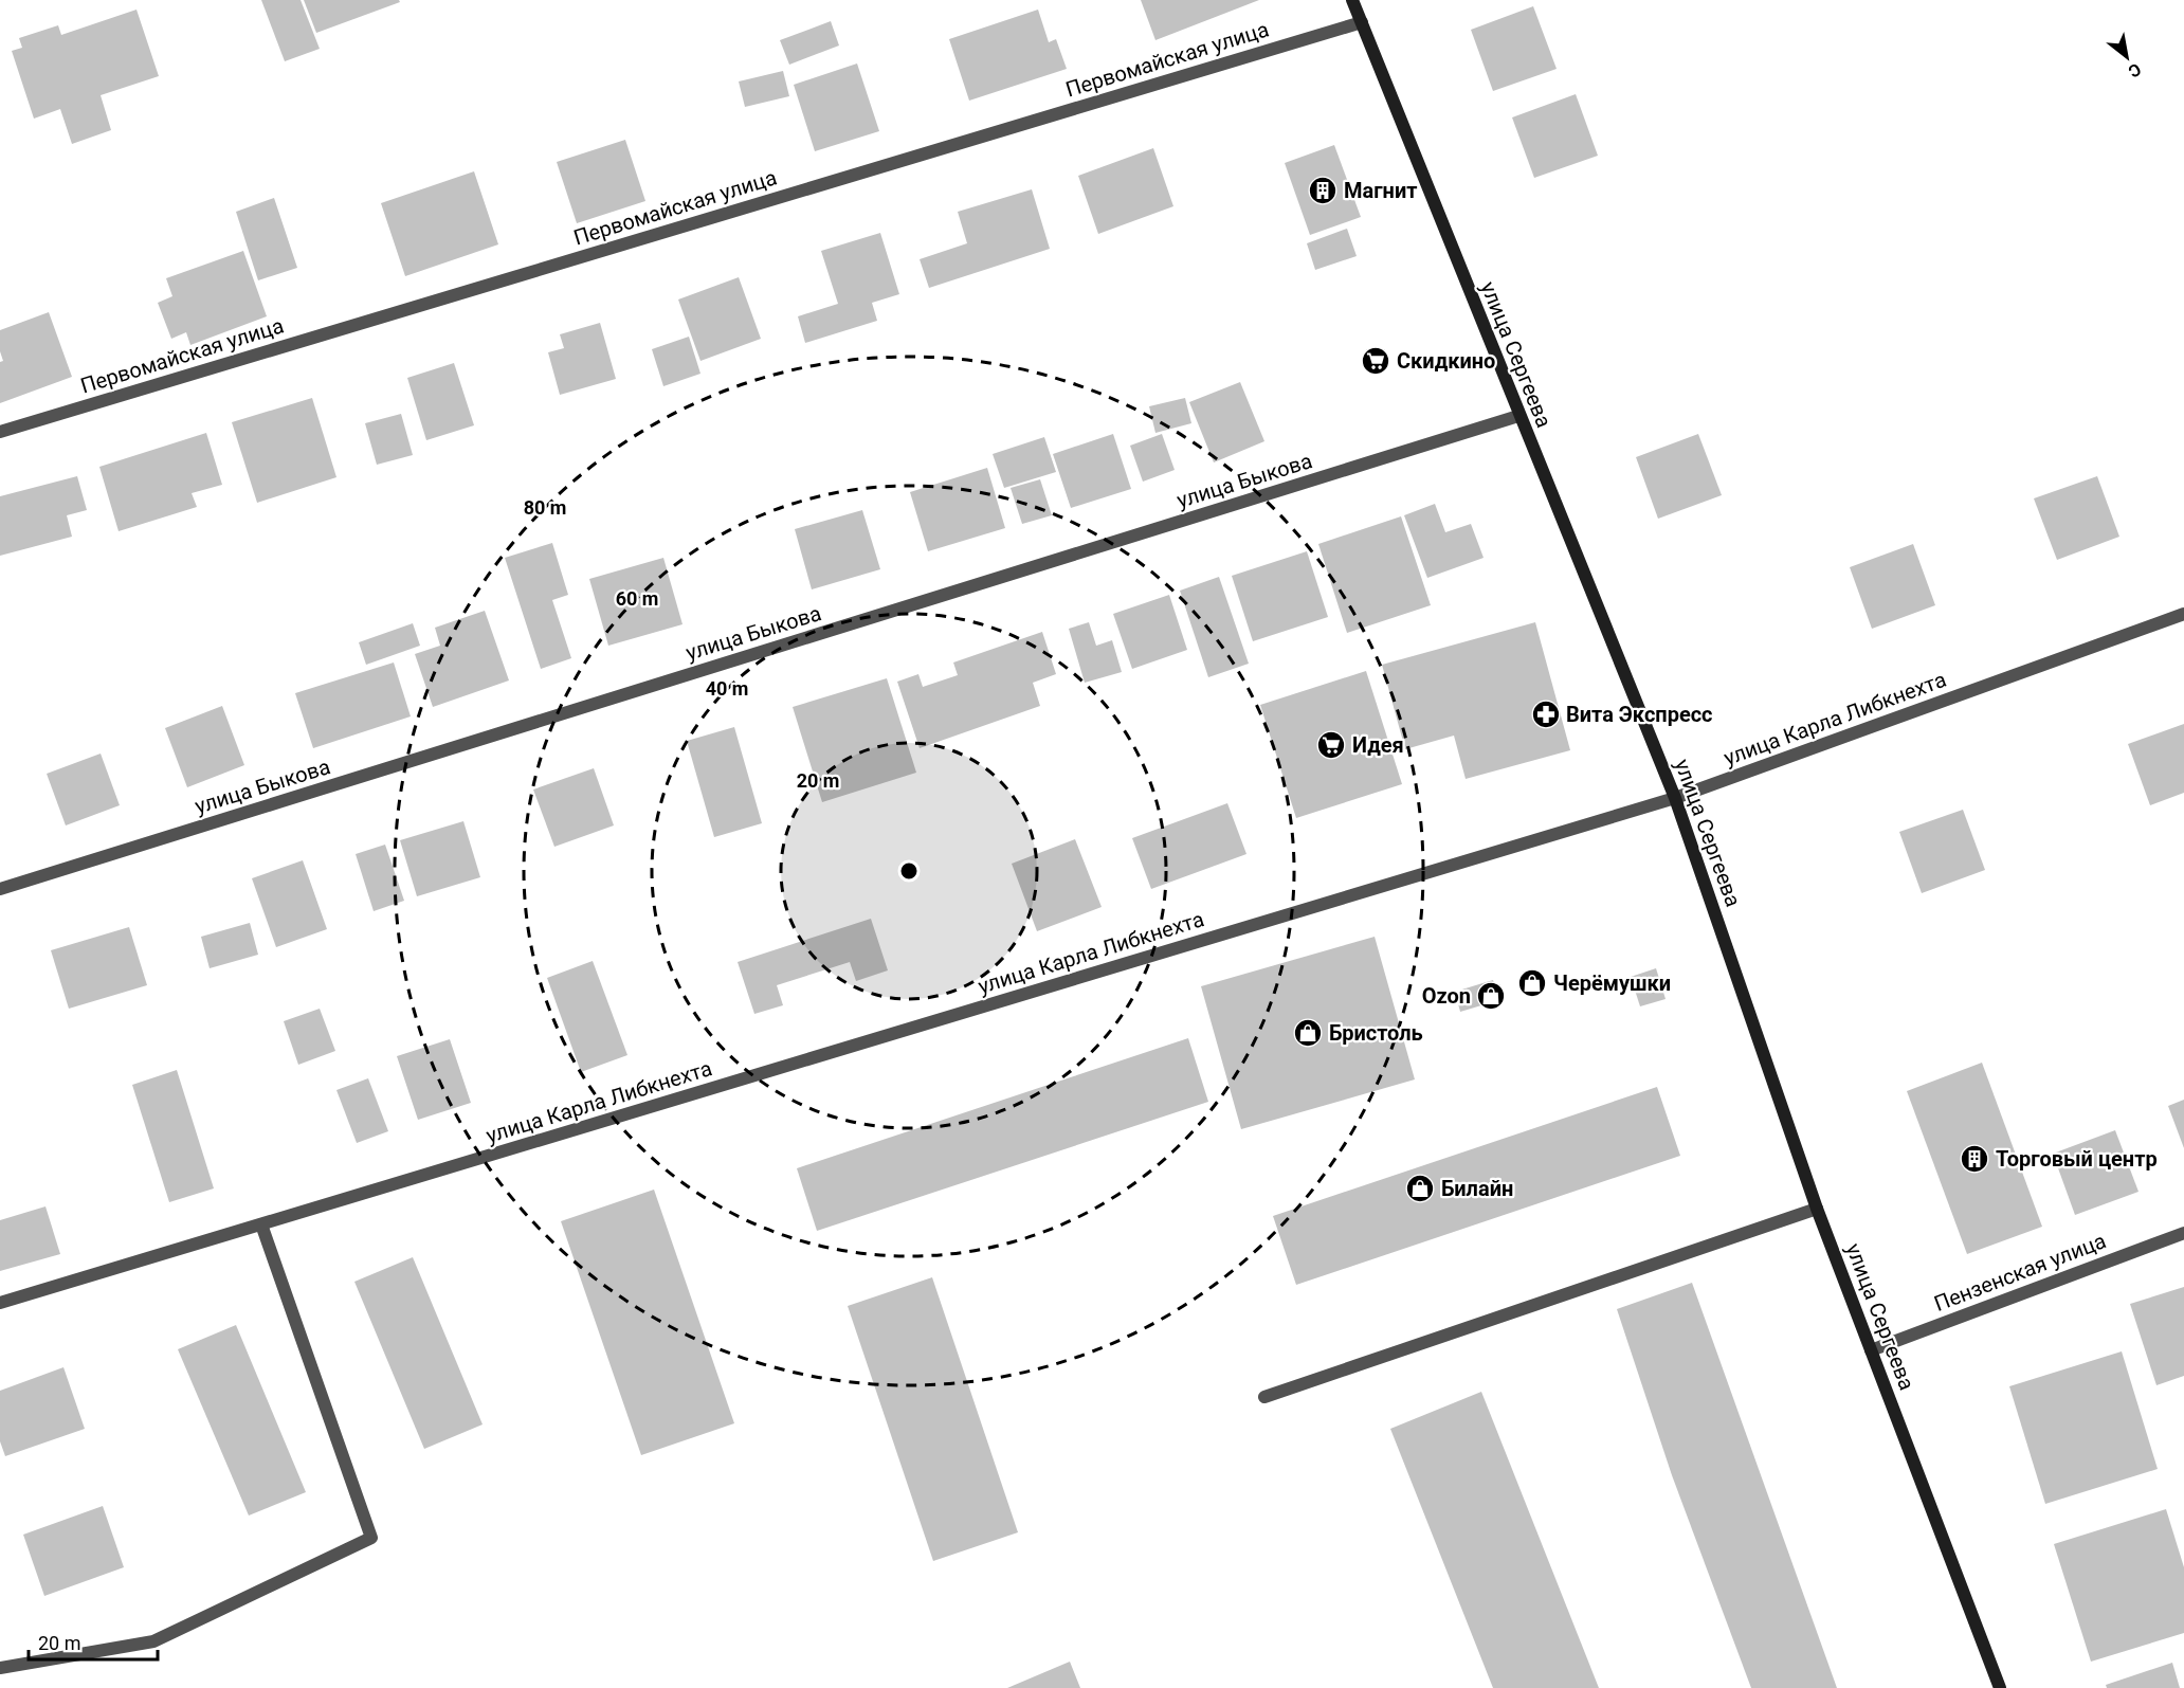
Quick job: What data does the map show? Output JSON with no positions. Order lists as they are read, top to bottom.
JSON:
{
  "streets": {
    "main road": ["улица Сергеева"],
    "street": [
      "Первомайская улица",
      "улица Быкова",
      "улица Карла Либкнехта",
      "Пензенская улица"
    ]
  },
  "crossings": [
    ["Первомайская улица", "улица Сергеева"],
    ["улица Сергеева", "улица Быкова"],
    ["улица Сергеева", "улица Карла Либкнехта"],
    ["улица Сергеева", "Пензенская улица"]
  ],
  "places": {
    "building": ["Магнит", "Торговый центр"],
    "supermarket": ["Скидкино", "Идея"],
    "pharmacy": ["Вита Экспресс"],
    "shop": [
      "Черёмушки",
      "Ozon",
      "Бристоль",
      "Билайн"
    ]
  },
  "scale_bar": "20 m",
  "north": "bottom right",
  "rings": [
    "80 m",
    "60 m",
    "40 m",
    "20 m"
  ]
}
